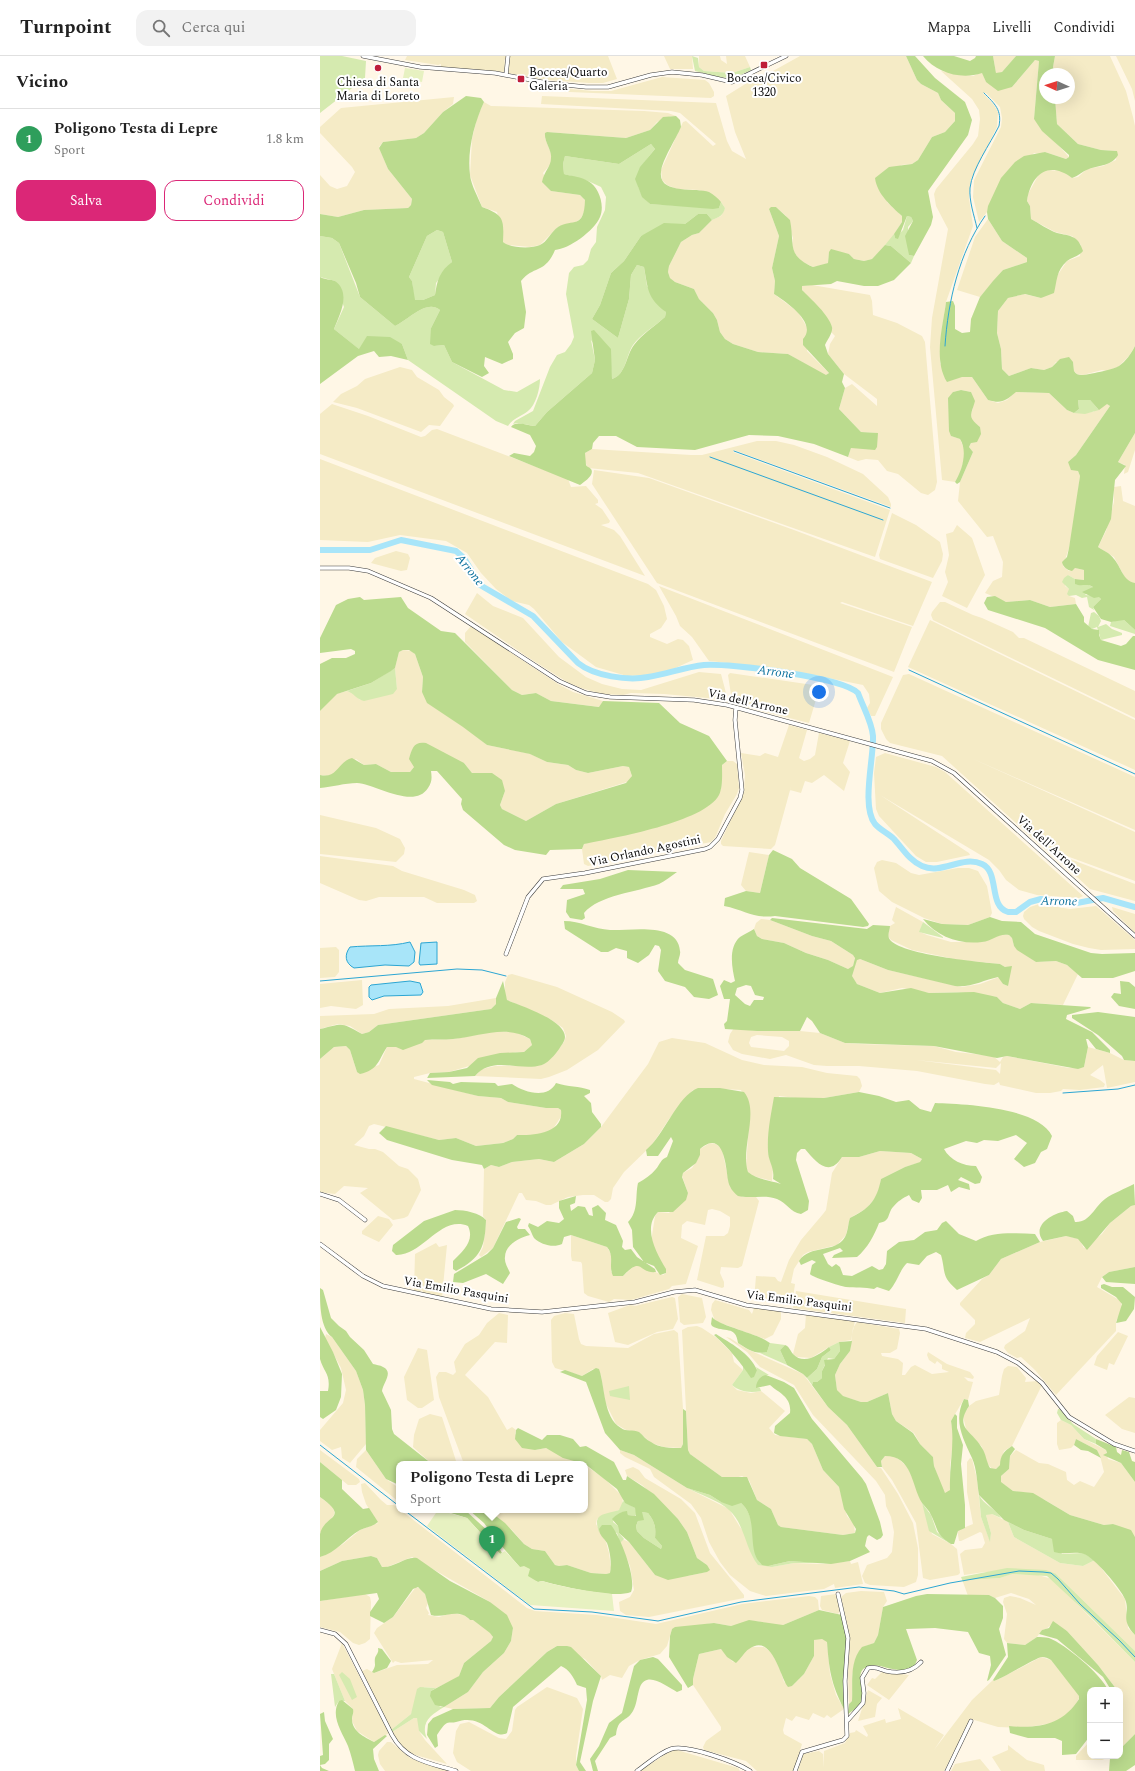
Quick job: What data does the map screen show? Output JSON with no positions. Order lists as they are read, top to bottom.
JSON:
{
  "streets": {
    "street": ["Via dell'Arrone", "Via Orlando Agostini", "Via Emilio Pasquini"]
  },
  "crossings": [
    ["Via dell'Arrone", "Via Orlando Agostini"]
  ],
  "water": ["Arrone"],
  "places": {
    "transit": ["Boccea/Civico 1320", "Boccea/Quarto Galeria"],
    "other": ["Chiesa di Santa Maria di Loreto"]
  },
  "north": "left",
  "page": {
    "header": "Turnpoint",
    "search": "Cerca qui",
    "nav": ["Mappa", "Livelli", "Condividi"],
    "heading": "Vicino",
    "list": [
      {
        "mark": "1",
        "name": "Poligono Testa di Lepre",
        "note": "Sport",
        "value": "1.8 km"
      }
    ],
    "buttons": ["Salva", "Condividi"],
    "popup": ["Poligono Testa di Lepre", "Sport"],
    "pins": "1",
    "map_buttons": ["+", "−"]
  }
}
